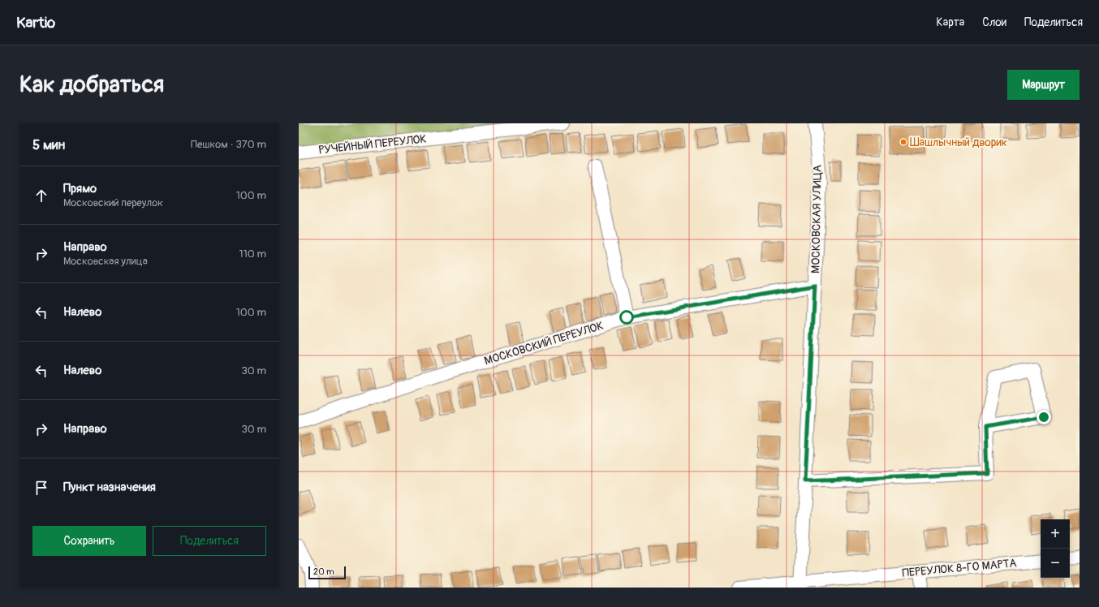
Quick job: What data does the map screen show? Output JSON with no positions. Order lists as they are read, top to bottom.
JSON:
{
  "streets": {
    "street": [
      "РУЧЕЙНЫЙ ПЕРЕУЛОК",
      "МОСКОВСКАЯ УЛИЦА",
      "МОСКОВСКИЙ ПЕРЕУЛОК",
      "ПЕРЕУЛОК 8-ГО МАРТА"
    ]
  },
  "crossings": [
    ["МОСКОВСКАЯ УЛИЦА", "МОСКОВСКИЙ ПЕРЕУЛОК"],
    ["МОСКОВСКАЯ УЛИЦА", "ПЕРЕУЛОК 8-ГО МАРТА"]
  ],
  "places": ["Шашлычный дворик"],
  "scale_bar": "20 m",
  "page": {
    "header": "Kartio",
    "nav": ["Карта", "Слои", "Поделиться"],
    "buttons": [
      "Маршрут",
      ["Сохранить", "Поделиться"]
    ],
    "title": "Как добраться",
    "heading": ["5 мин", "Пешком · 370 m"],
    "list": [
      ["Прямо", "Московский переулок", "100 m"],
      ["Направо", "Московская улица", "110 m"],
      ["Налево", "100 m"],
      ["Налево", "30 m"],
      ["Направо", "30 m"],
      "Пункт назначения"
    ],
    "map_buttons": ["+", "−"],
    "scale": "20 m"
  }
}
